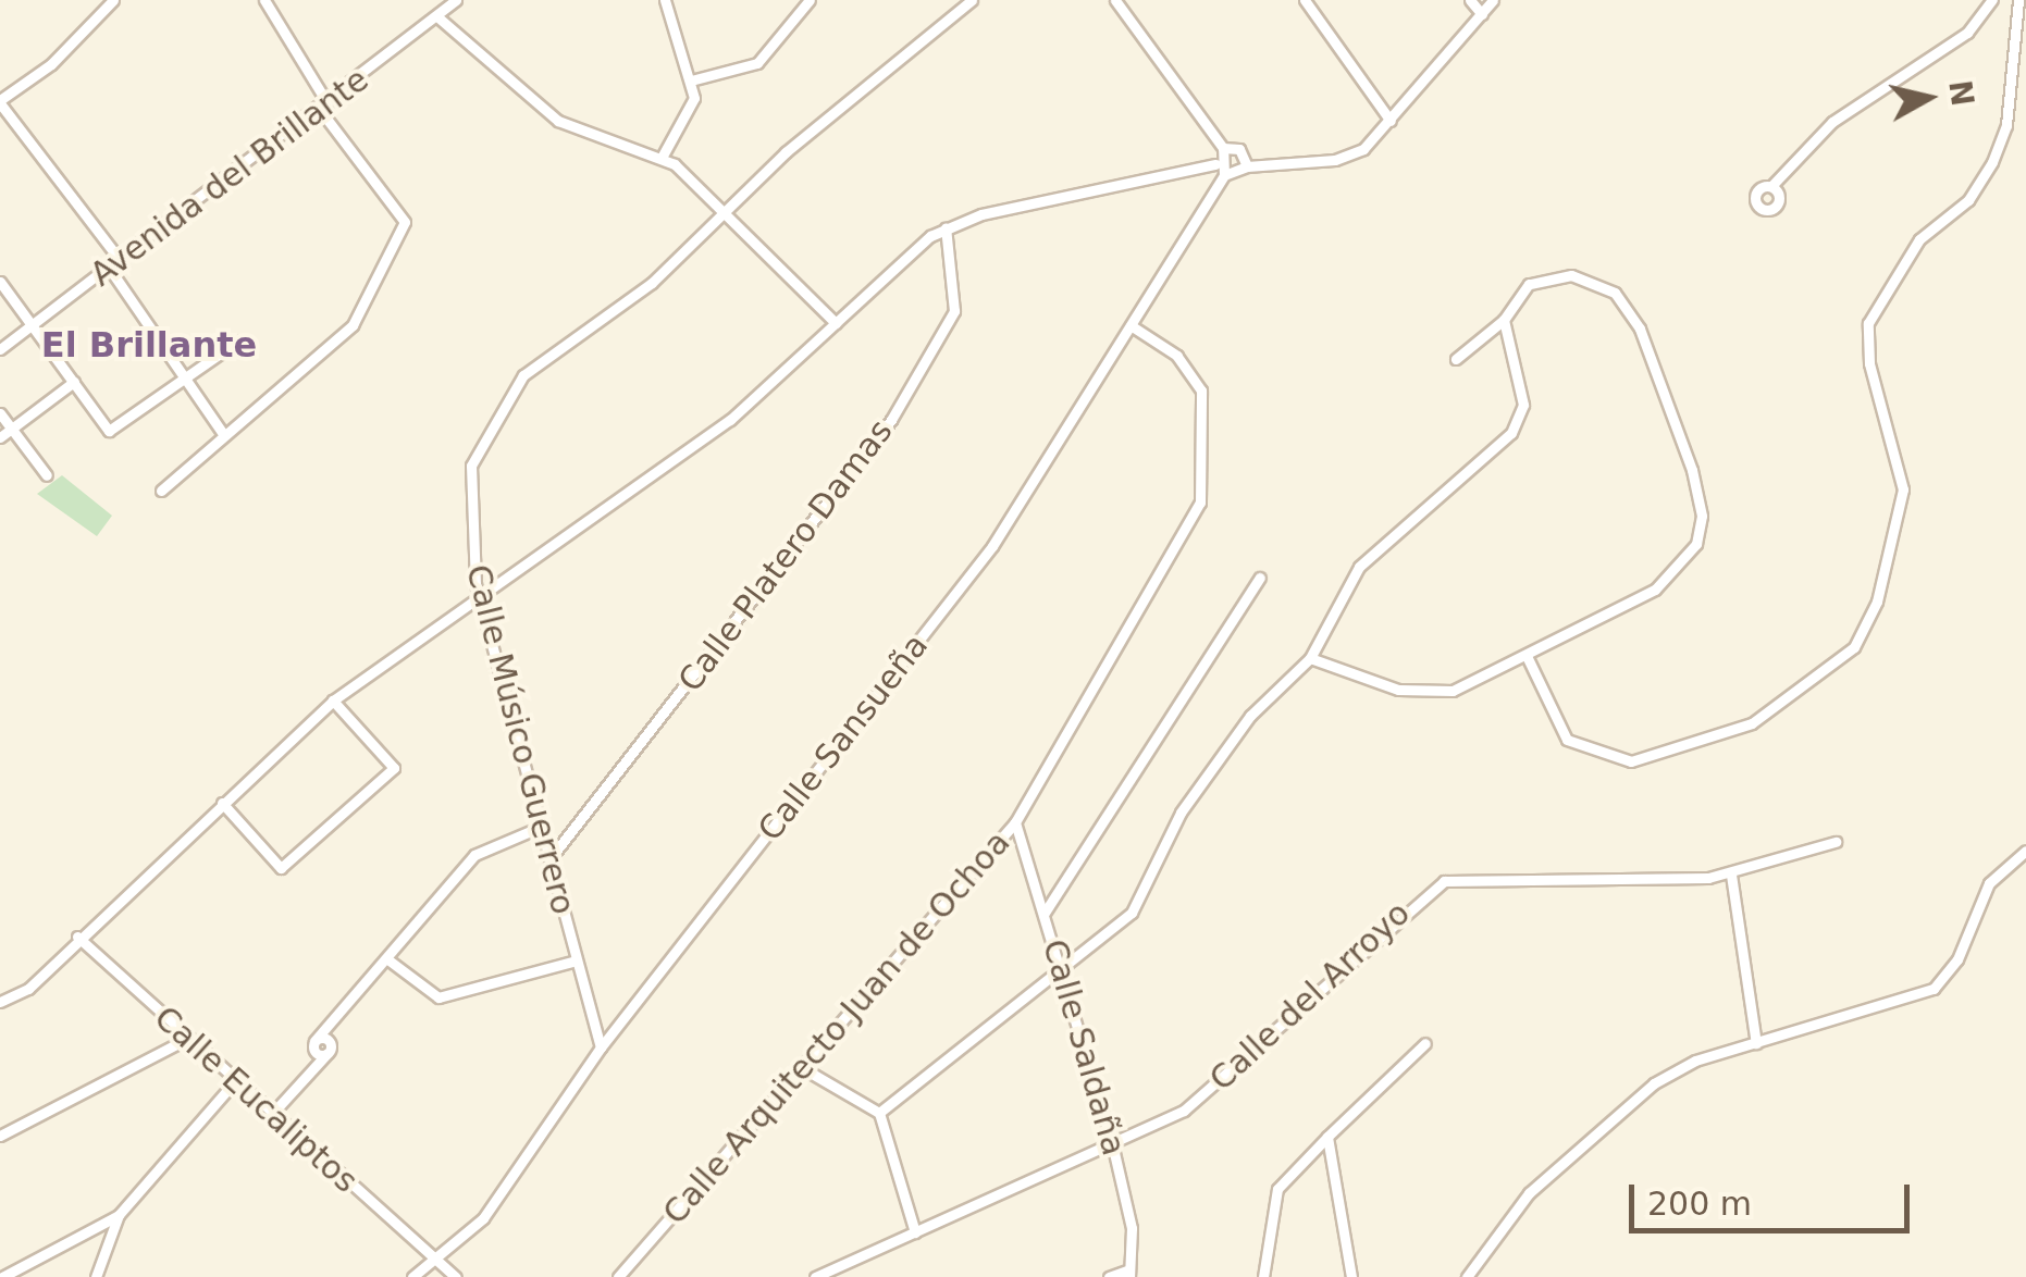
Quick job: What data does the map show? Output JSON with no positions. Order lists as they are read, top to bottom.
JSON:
{
  "streets": {
    "street": [
      "Avenida del Brillante",
      "Calle Platero Damas",
      "Calle Sansueña",
      "Calle Músico Guerrero",
      "Calle del Arroyo",
      "Calle Arquitecto Juan de Ochoa",
      "Calle Saldaña",
      "Calle Eucaliptos"
    ]
  },
  "crossings": [
    ["Calle Platero Damas", "Calle Músico Guerrero"],
    ["Calle Sansueña", "Calle Músico Guerrero"],
    ["Calle Sansueña", "Calle Arquitecto Juan de Ochoa"],
    ["Calle Sansueña", "Calle Eucaliptos"],
    ["Calle del Arroyo", "Calle Saldaña"],
    ["Calle Arquitecto Juan de Ochoa", "Calle Saldaña"]
  ],
  "districts": ["El Brillante"],
  "scale_bar": "200 m",
  "north": "right"
}
